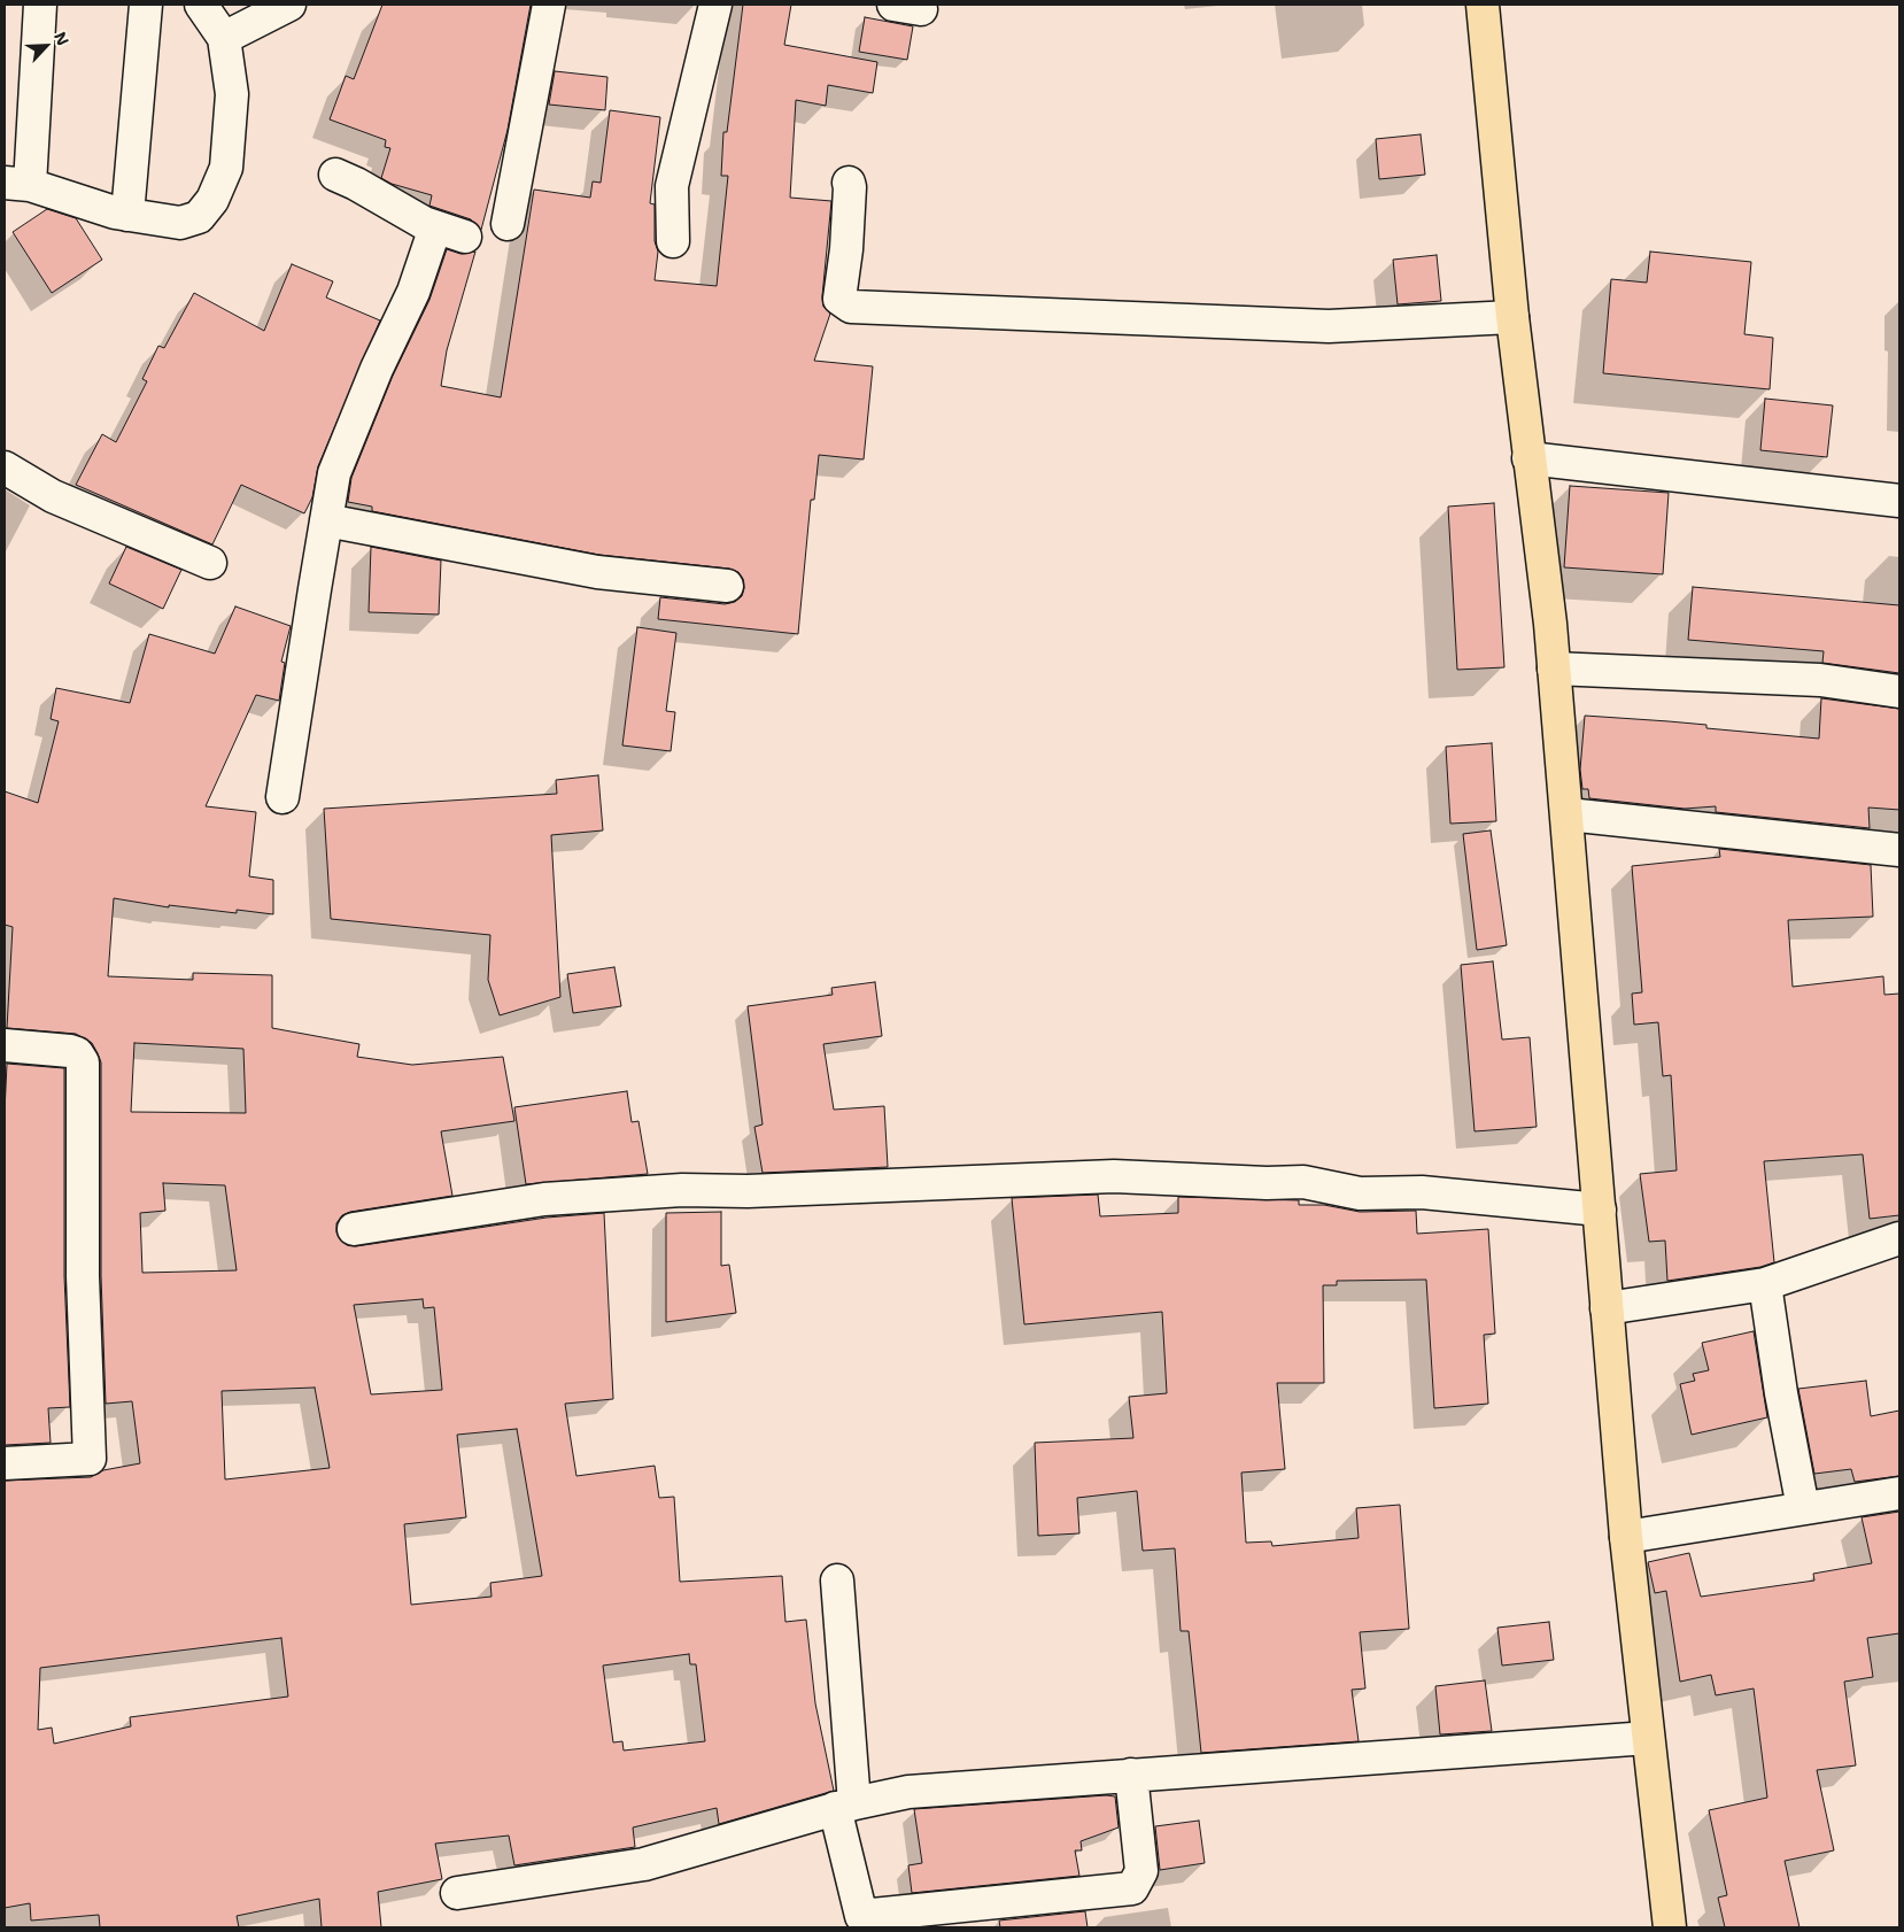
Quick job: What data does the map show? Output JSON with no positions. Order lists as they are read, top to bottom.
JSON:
{
  "north": "top right"
}
